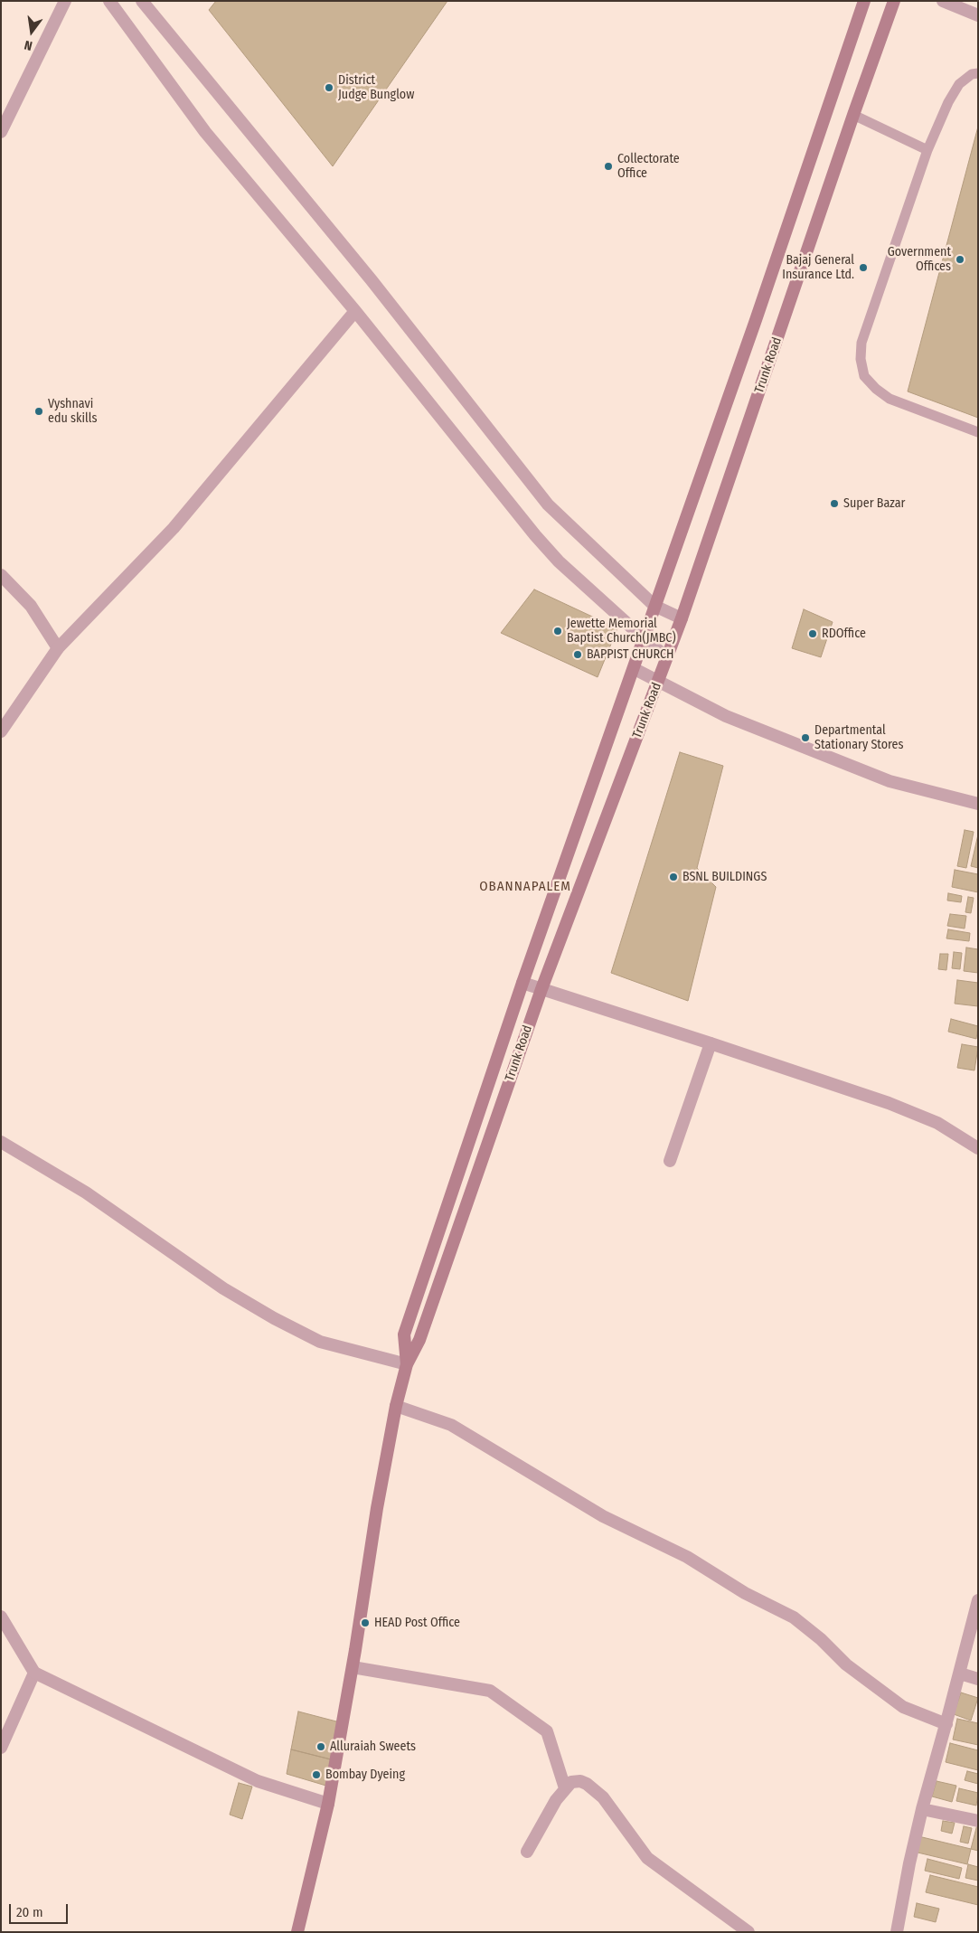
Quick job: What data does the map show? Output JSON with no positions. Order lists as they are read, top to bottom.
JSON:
{
  "streets": {
    "main road": ["Trunk Road"]
  },
  "districts": ["OBANNAPALEM"],
  "places": [
    "District Judge Bunglow",
    "Collectorate Office",
    "Government Offices",
    "Bajaj General Insurance Ltd.",
    "Vyshnavi edu skills",
    "Super Bazar",
    "Jewette Memorial Baptist Church(JMBC)",
    "RDOffice",
    "BAPPIST CHURCH",
    "Departmental Stationary Stores",
    "BSNL BUILDINGS",
    "HEAD Post Office",
    "Alluraiah Sweets",
    "Bombay Dyeing"
  ],
  "scale_bar": "20 m",
  "north": "bottom"
}
